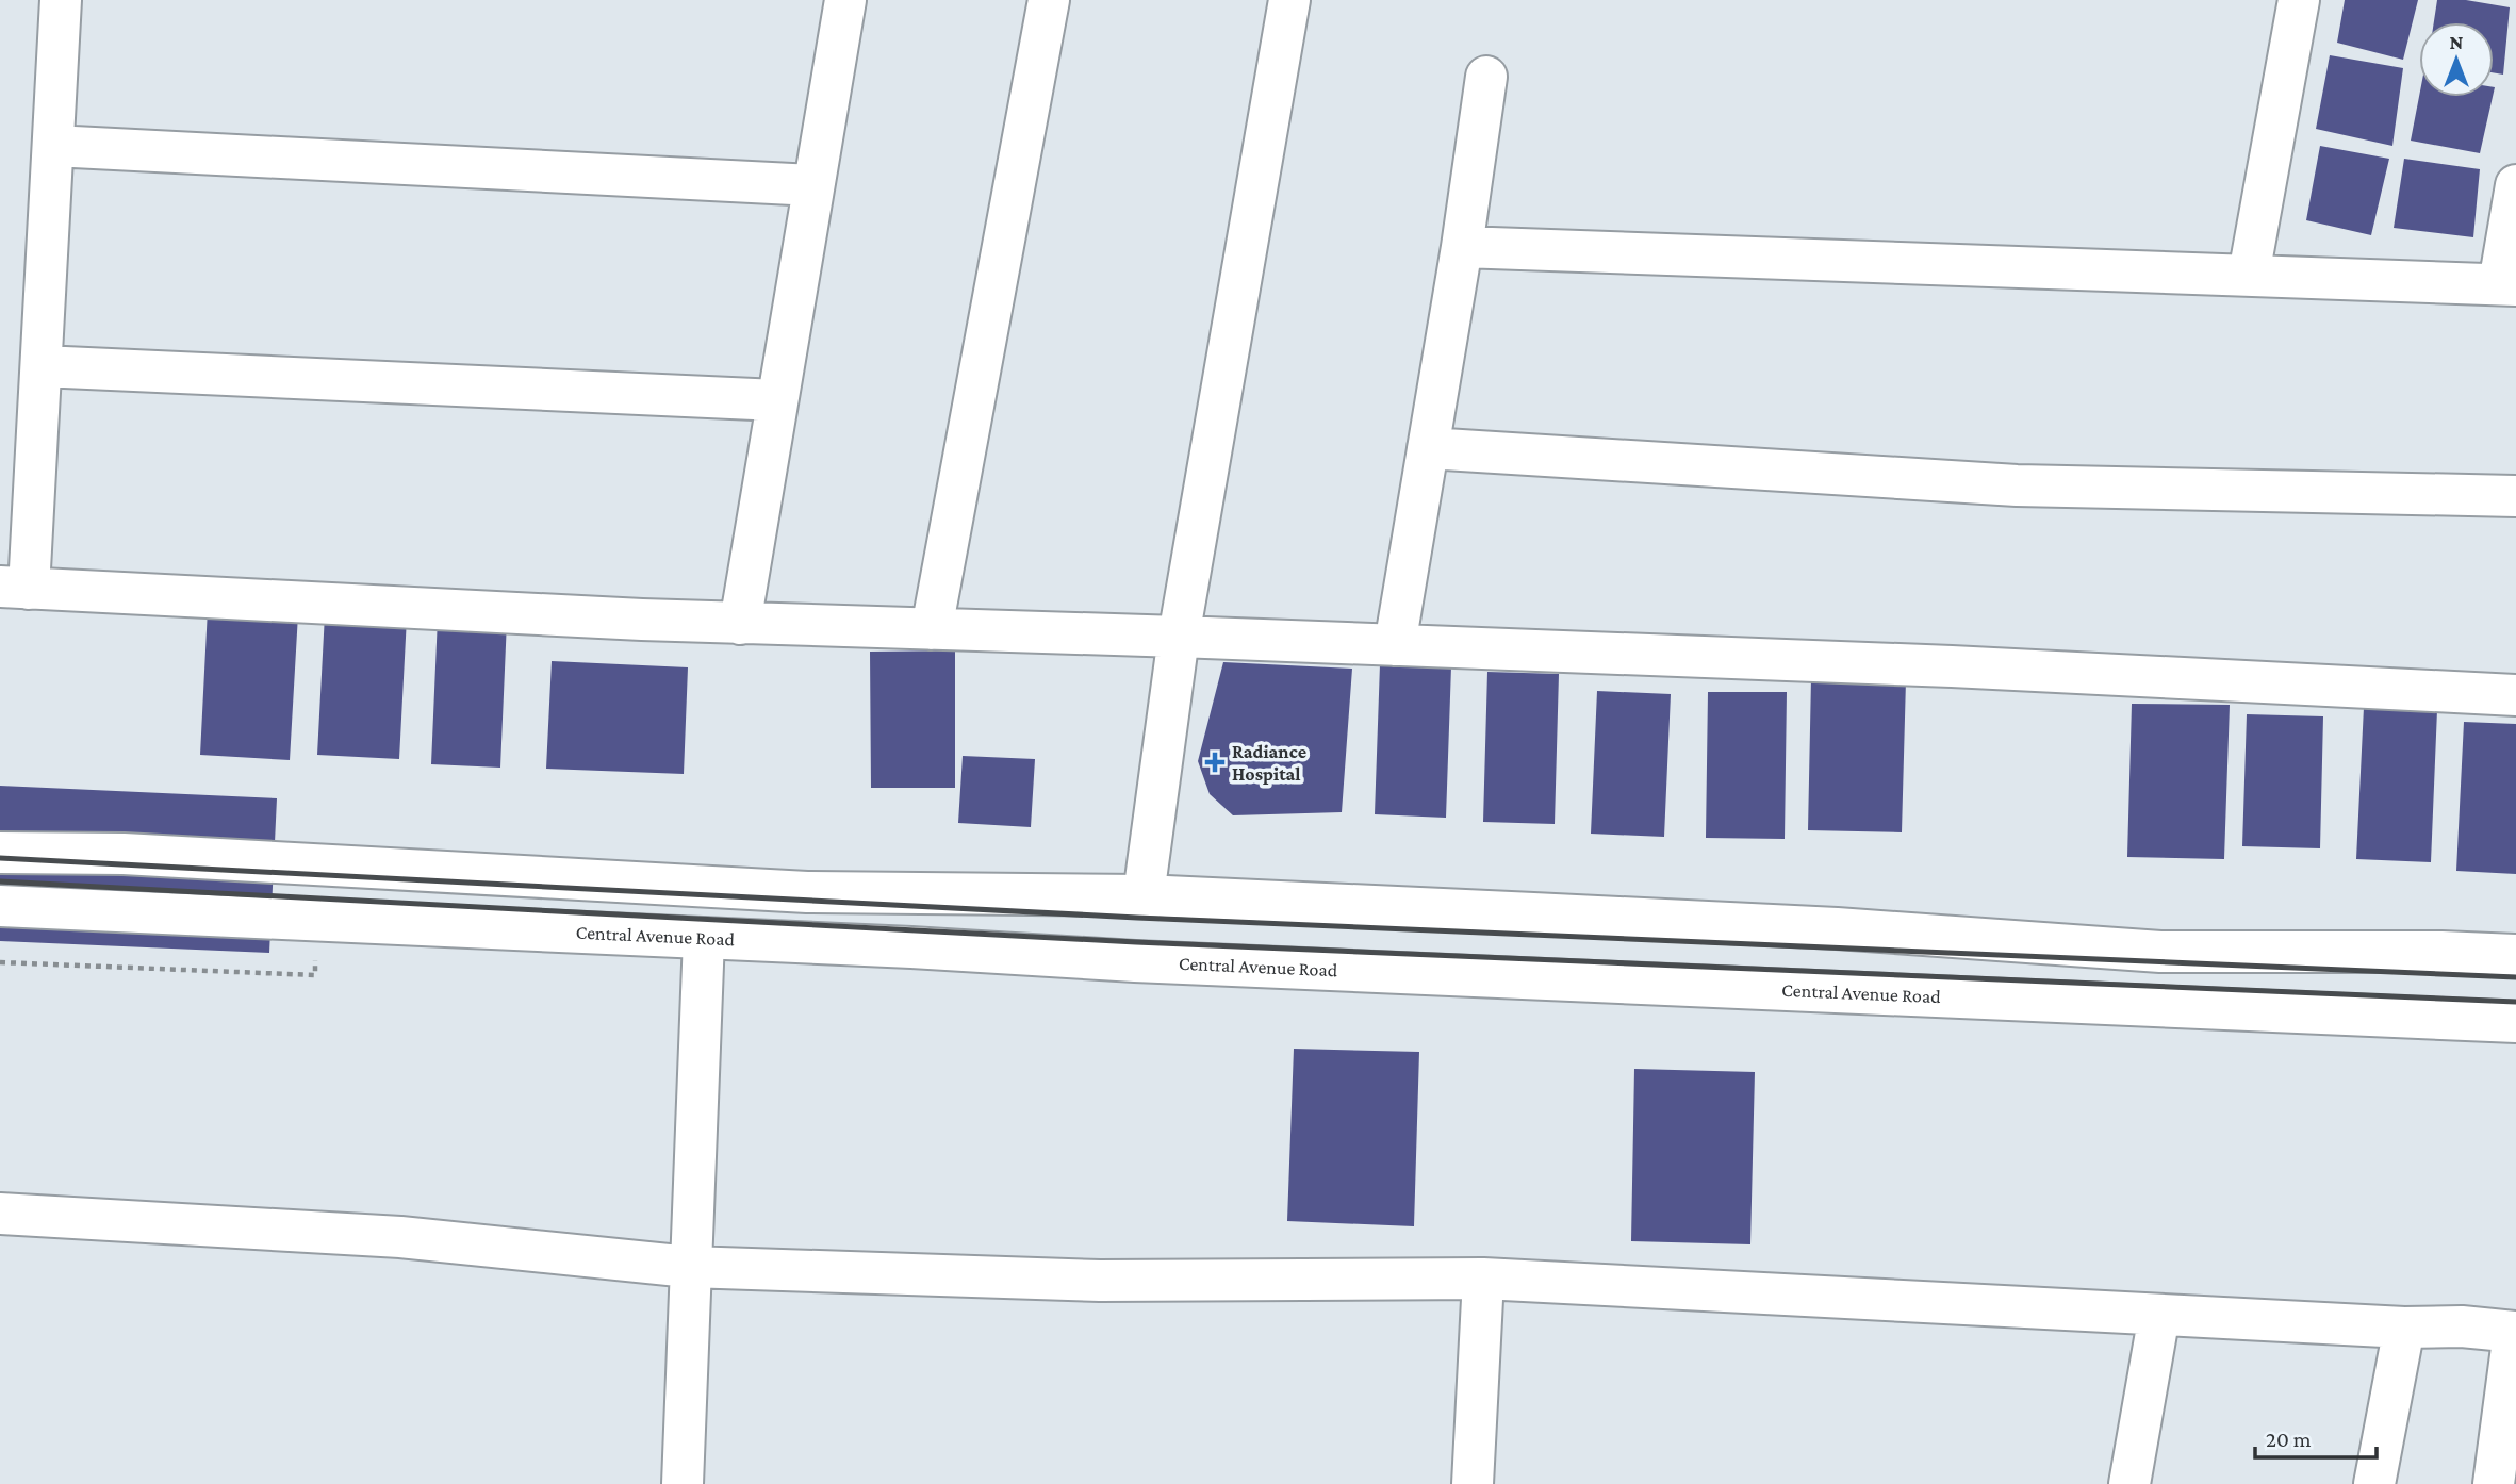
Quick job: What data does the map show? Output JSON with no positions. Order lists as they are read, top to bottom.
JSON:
{
  "streets": {
    "street": ["Central Avenue Road"]
  },
  "places": {
    "health": ["Radiance Hospital"]
  },
  "scale_bar": "20 m",
  "north": "top"
}
